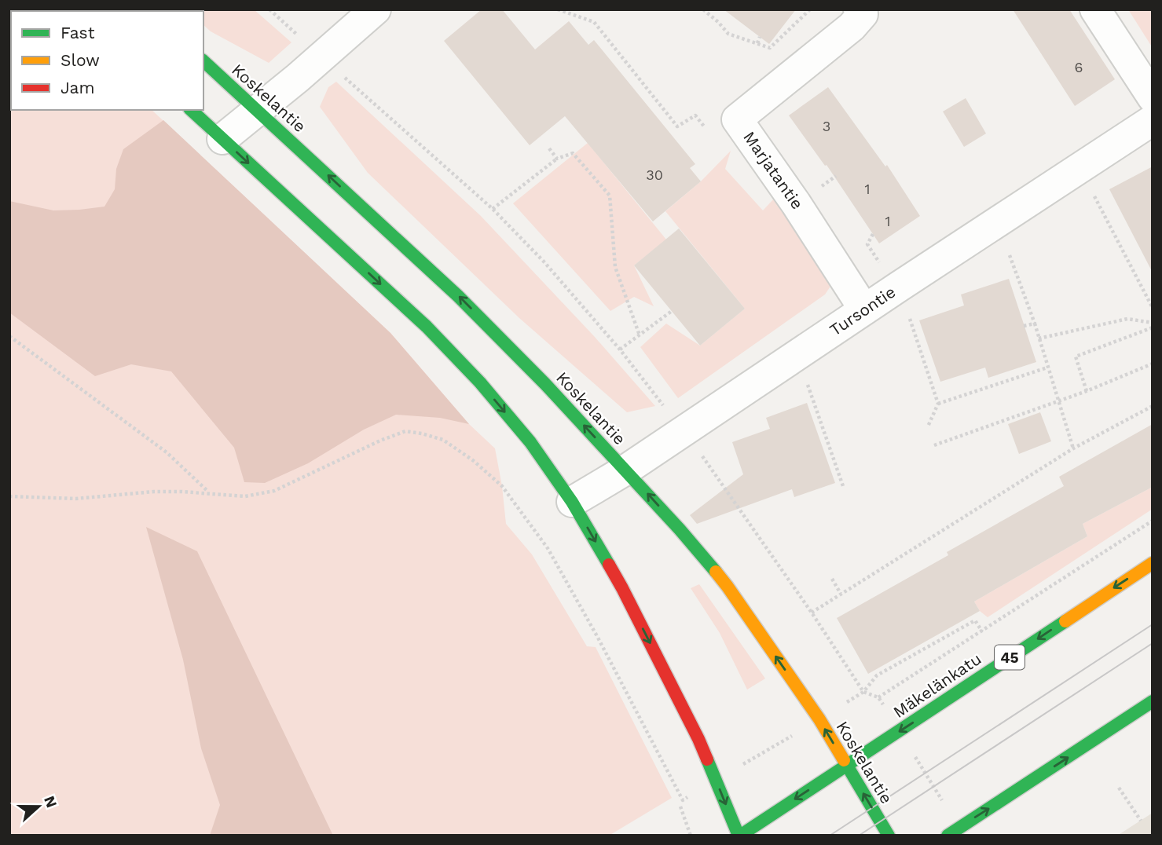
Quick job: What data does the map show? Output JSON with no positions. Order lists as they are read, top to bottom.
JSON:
{
  "streets": {
    "main road": ["Koskelantie", "45", "Mäkelänkatu"],
    "street": ["Marjatantie", "Tursontie"]
  },
  "crossings": [
    ["Koskelantie", "Tursontie"],
    ["Koskelantie", "Mäkelänkatu"],
    ["Marjatantie", "Tursontie"]
  ],
  "one_way": ["Mäkelänkatu"],
  "house_numbers": [
    "6",
    "3",
    "30",
    "1",
    "1"
  ],
  "legend": ["Fast", "Slow", "Jam"],
  "north": "right"
}
